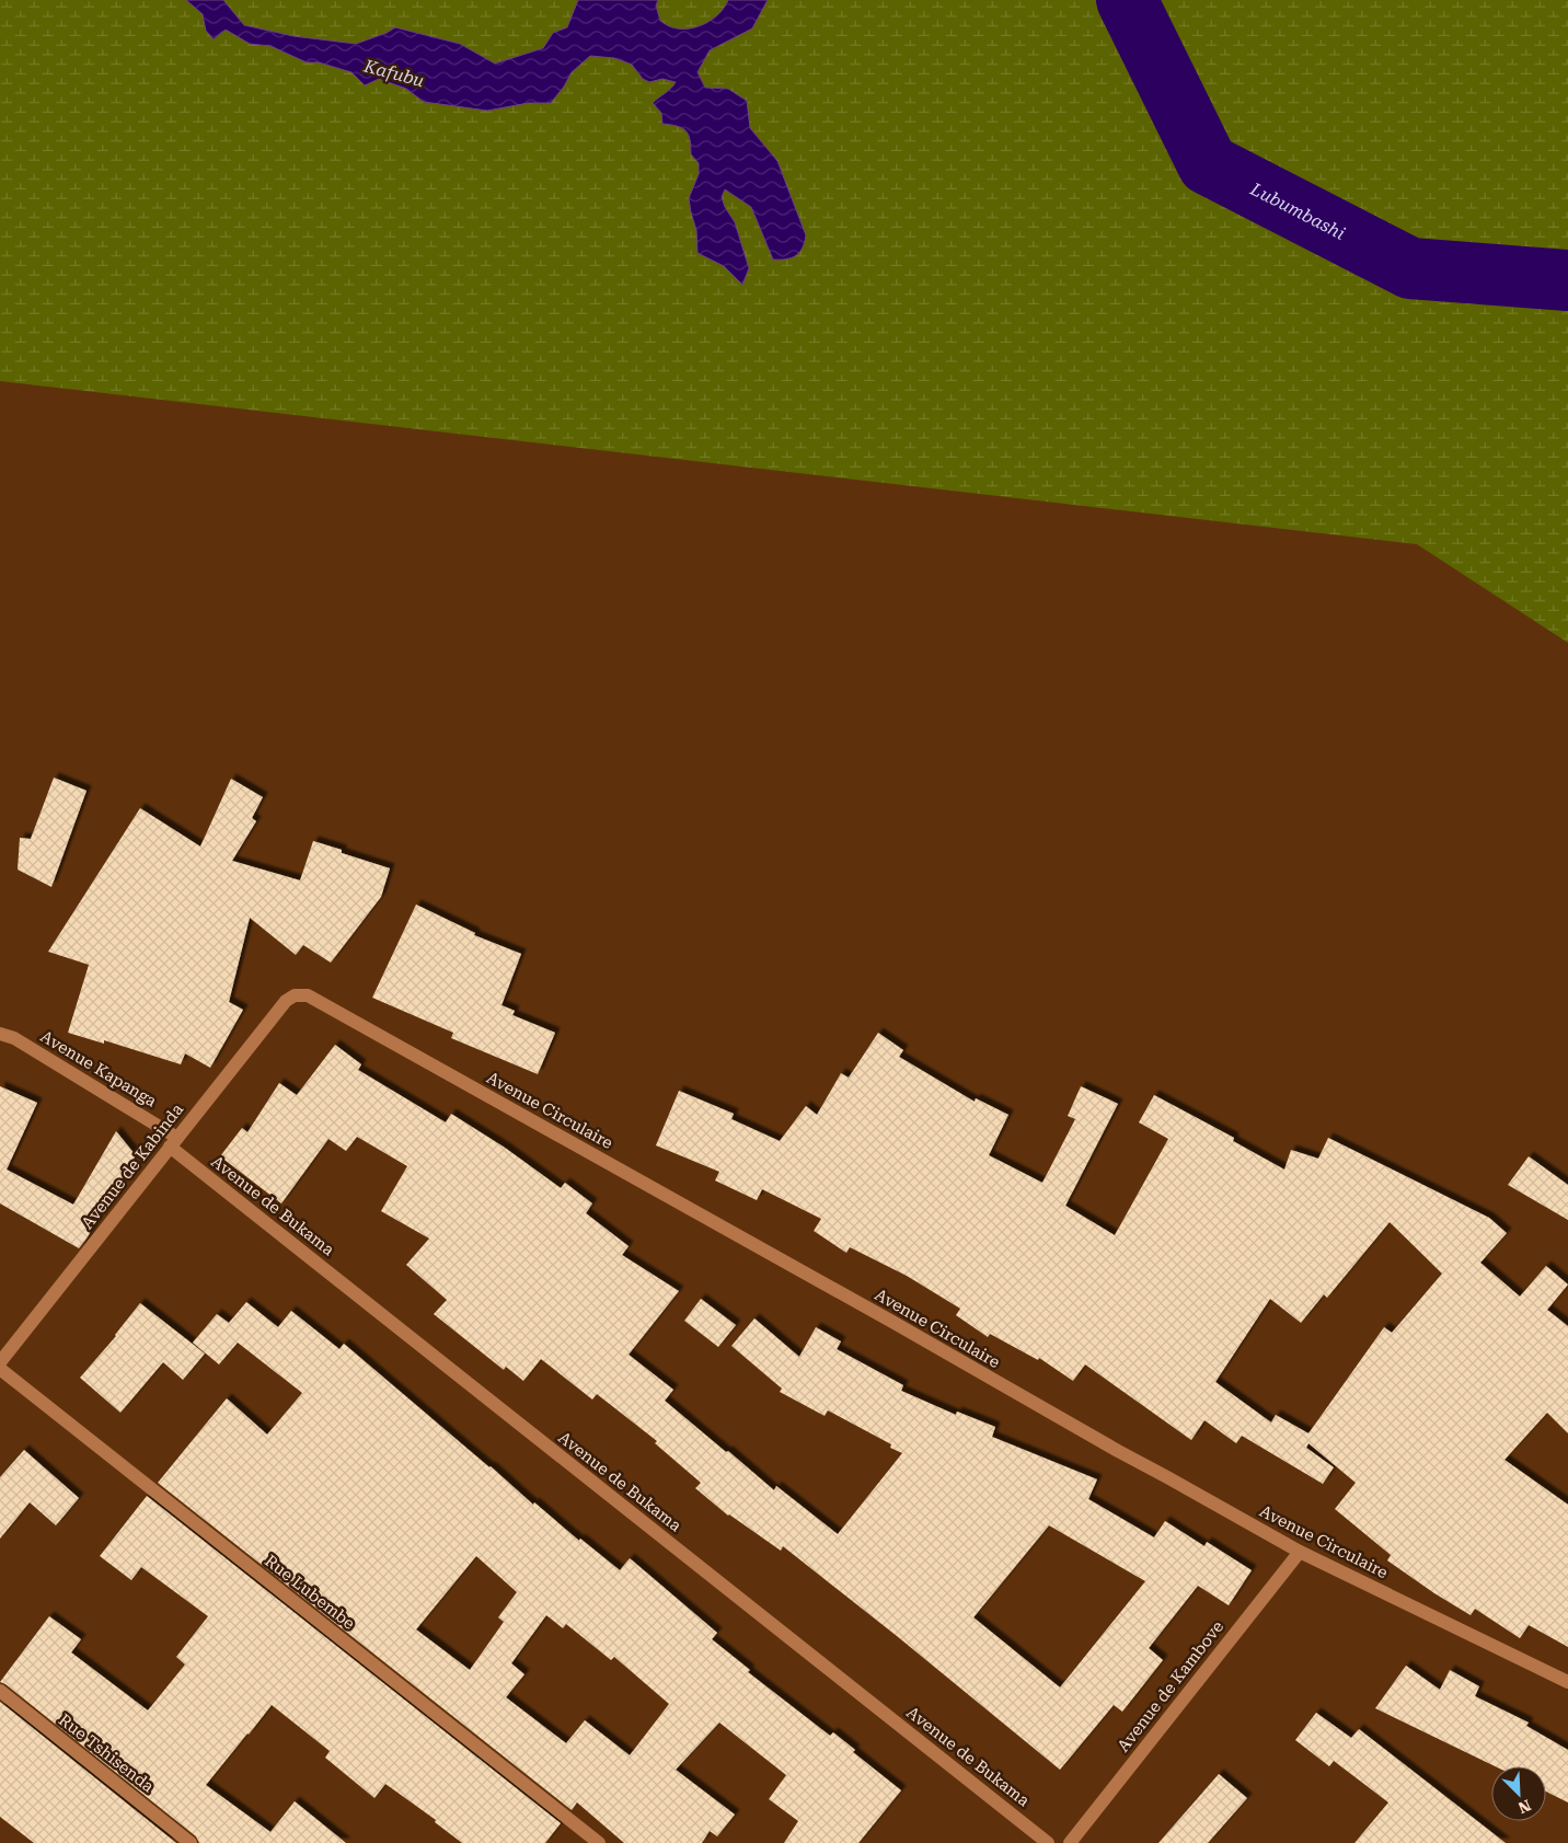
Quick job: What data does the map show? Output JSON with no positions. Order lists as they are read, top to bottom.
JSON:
{
  "streets": {
    "street": [
      "Avenue Kapanga",
      "Avenue Circulaire",
      "Avenue de Kabinda",
      "Avenue de Bukama",
      "Rue Lubembe",
      "Avenue de Kambove",
      "Rue Tshisenda"
    ]
  },
  "crossings": [
    ["Avenue Kapanga", "Avenue de Kabinda"],
    ["Avenue Kapanga", "Avenue de Bukama"],
    ["Avenue Circulaire", "Avenue de Kabinda"],
    ["Avenue Circulaire", "Avenue de Kambove"],
    ["Avenue de Kabinda", "Avenue de Bukama"]
  ],
  "water": ["Kafubu", "Lubumbashi"],
  "north": "bottom right"
}
